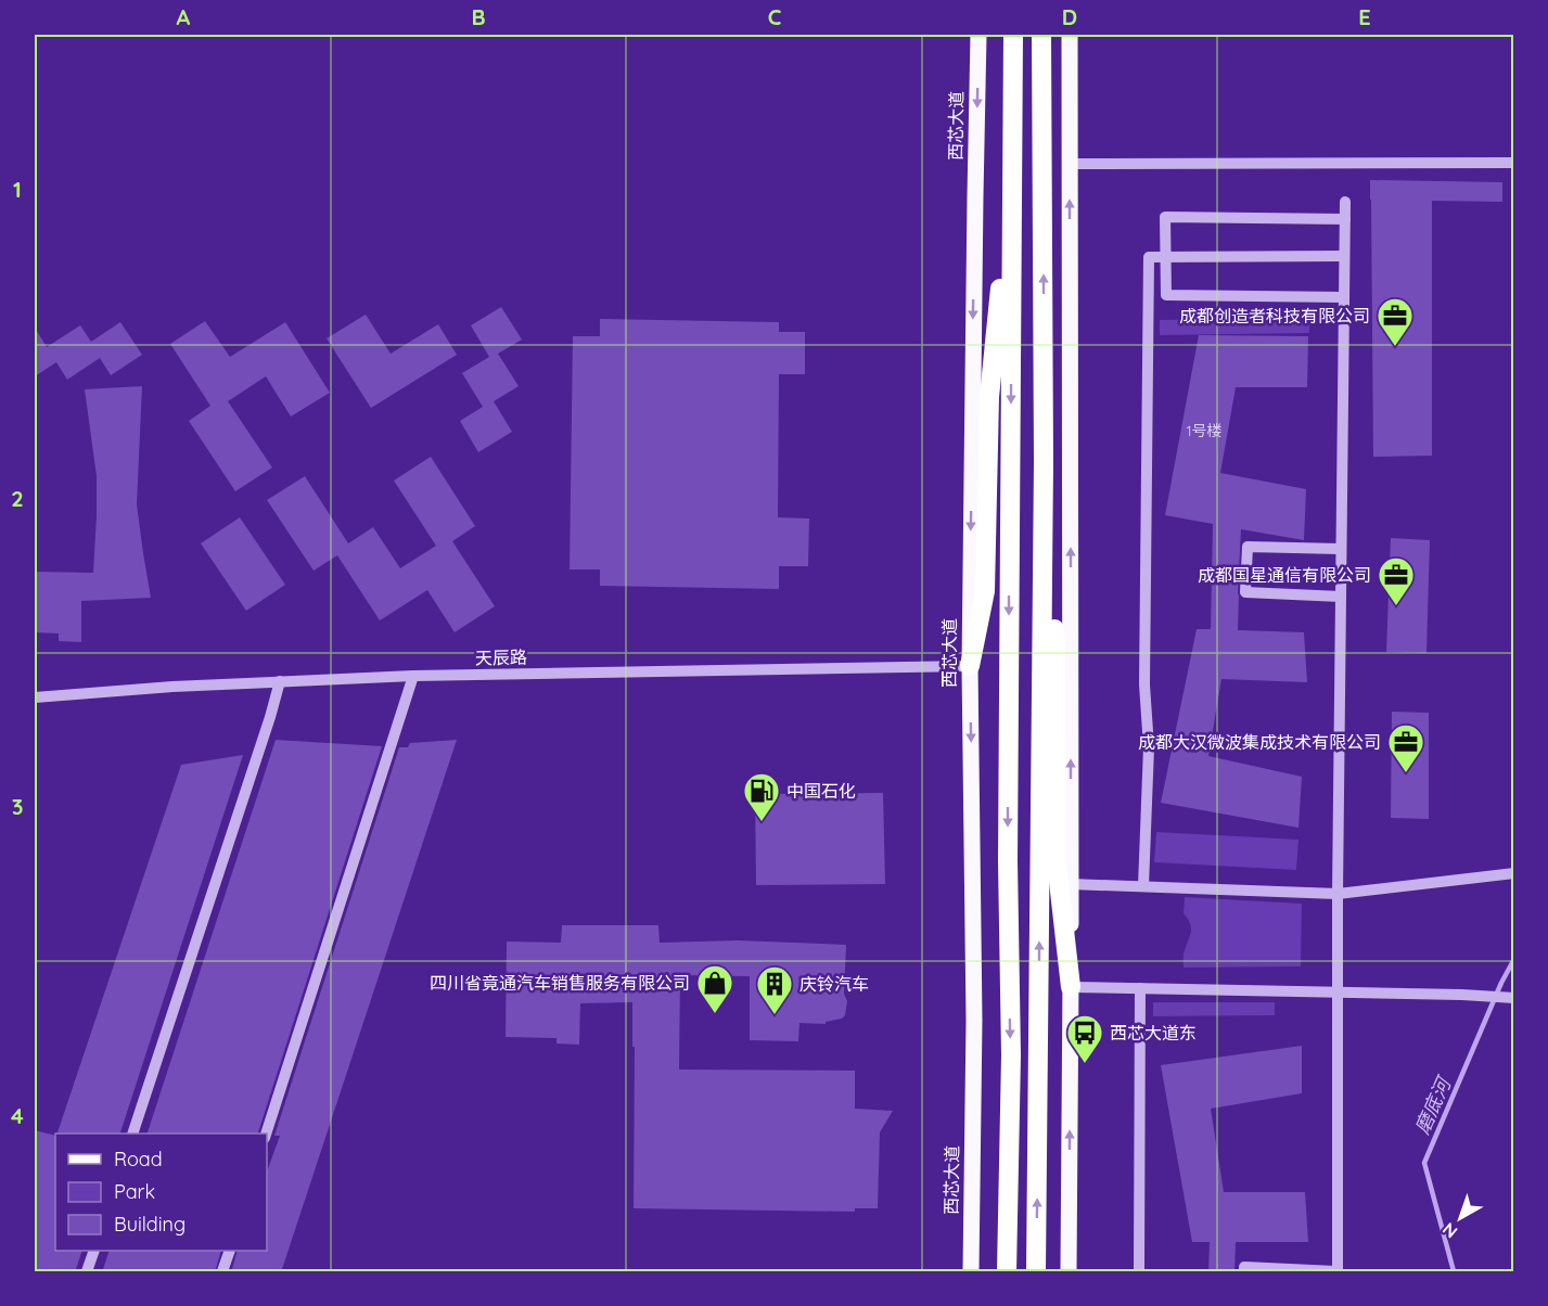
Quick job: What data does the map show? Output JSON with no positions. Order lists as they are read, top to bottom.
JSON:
{
  "streets": {
    "main road": ["西芯大道"],
    "street": ["天辰路"]
  },
  "crossings": [
    ["西芯大道", "天辰路"]
  ],
  "water": ["磨底河"],
  "places": {
    "office": ["成都创造者科技有限公司", "成都国星通信有限公司", "成都大汉微波集成技术有限公司"],
    "fuel station": ["中国石化"],
    "shop": ["四川省竟通汽车销售服务有限公司"],
    "building": ["庆铃汽车"],
    "bus stop": ["西芯大道东"]
  },
  "house_numbers": ["1号楼"],
  "legend": ["Road", "Park", "Building"],
  "north": "bottom left",
  "grid": {
    "columns": [
      "A",
      "B",
      "C",
      "D",
      "E"
    ],
    "rows": [
      "1",
      "2",
      "3",
      "4"
    ]
  }
}
